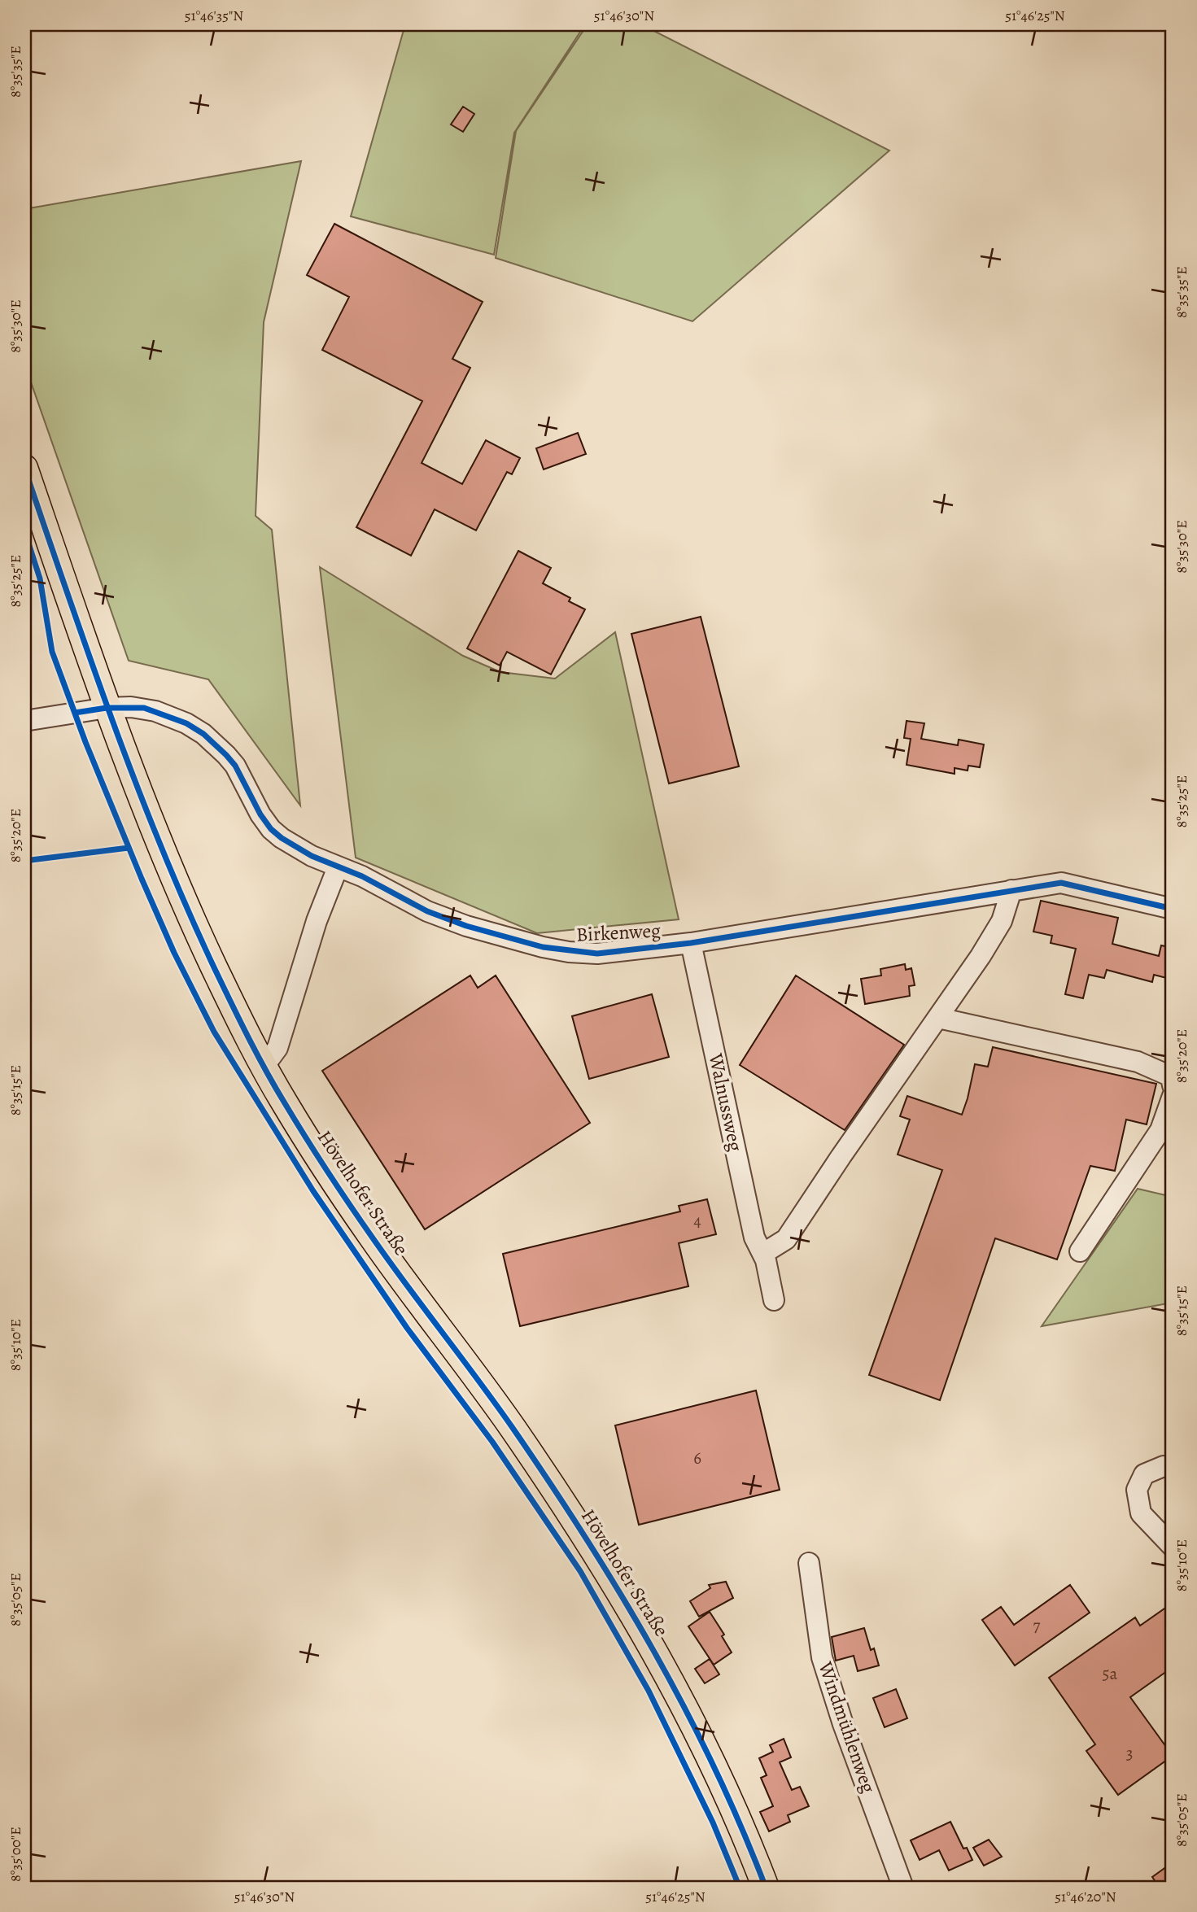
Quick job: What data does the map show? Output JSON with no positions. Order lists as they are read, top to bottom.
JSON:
{
  "streets": {
    "main road": ["Hövelhofer Straße"],
    "street": ["Birkenweg", "Walnussweg", "Windmühlenweg"]
  },
  "crossings": [
    ["Birkenweg", "Walnussweg"],
    ["Birkenweg", "Hövelhofer Straße"]
  ],
  "house_numbers": [
    "4",
    "6",
    "7",
    "5a",
    "3"
  ],
  "coordinates": [
    "51°46'35\"N",
    "51°46'30\"N",
    "51°46'25\"N",
    "8°35'35\"E",
    "8°35'30\"E",
    "8°35'25\"E",
    "8°35'20\"E",
    "8°35'15\"E",
    "8°35'10\"E",
    "8°35'05\"E",
    "8°35'00\"E",
    "51°46'20\"N"
  ]
}
